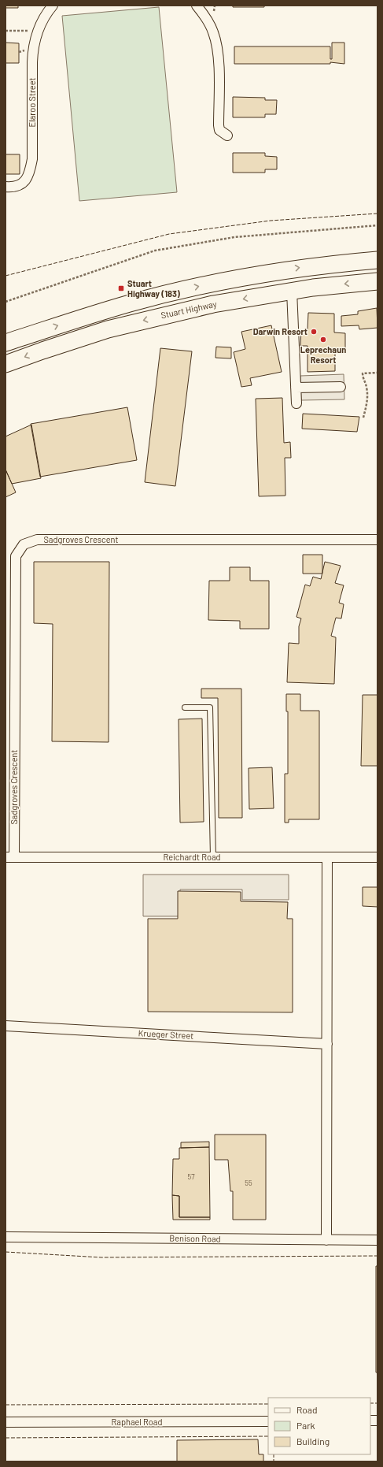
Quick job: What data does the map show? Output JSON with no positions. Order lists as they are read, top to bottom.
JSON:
{
  "streets": {
    "highway": ["Stuart Highway"],
    "street": [
      "Elaroo Street",
      "Sadgroves Crescent",
      "Reichardt Road",
      "Krueger Street",
      "Benison Road",
      "Raphael Road"
    ]
  },
  "crossings": [
    ["Sadgroves Crescent", "Reichardt Road"]
  ],
  "places": {
    "transit": ["Stuart Highway (183)"],
    "other": ["Darwin Resort", "Leprechaun Resort"]
  },
  "house_numbers": ["57", "55"],
  "legend": ["Road", "Park", "Building"]
}
